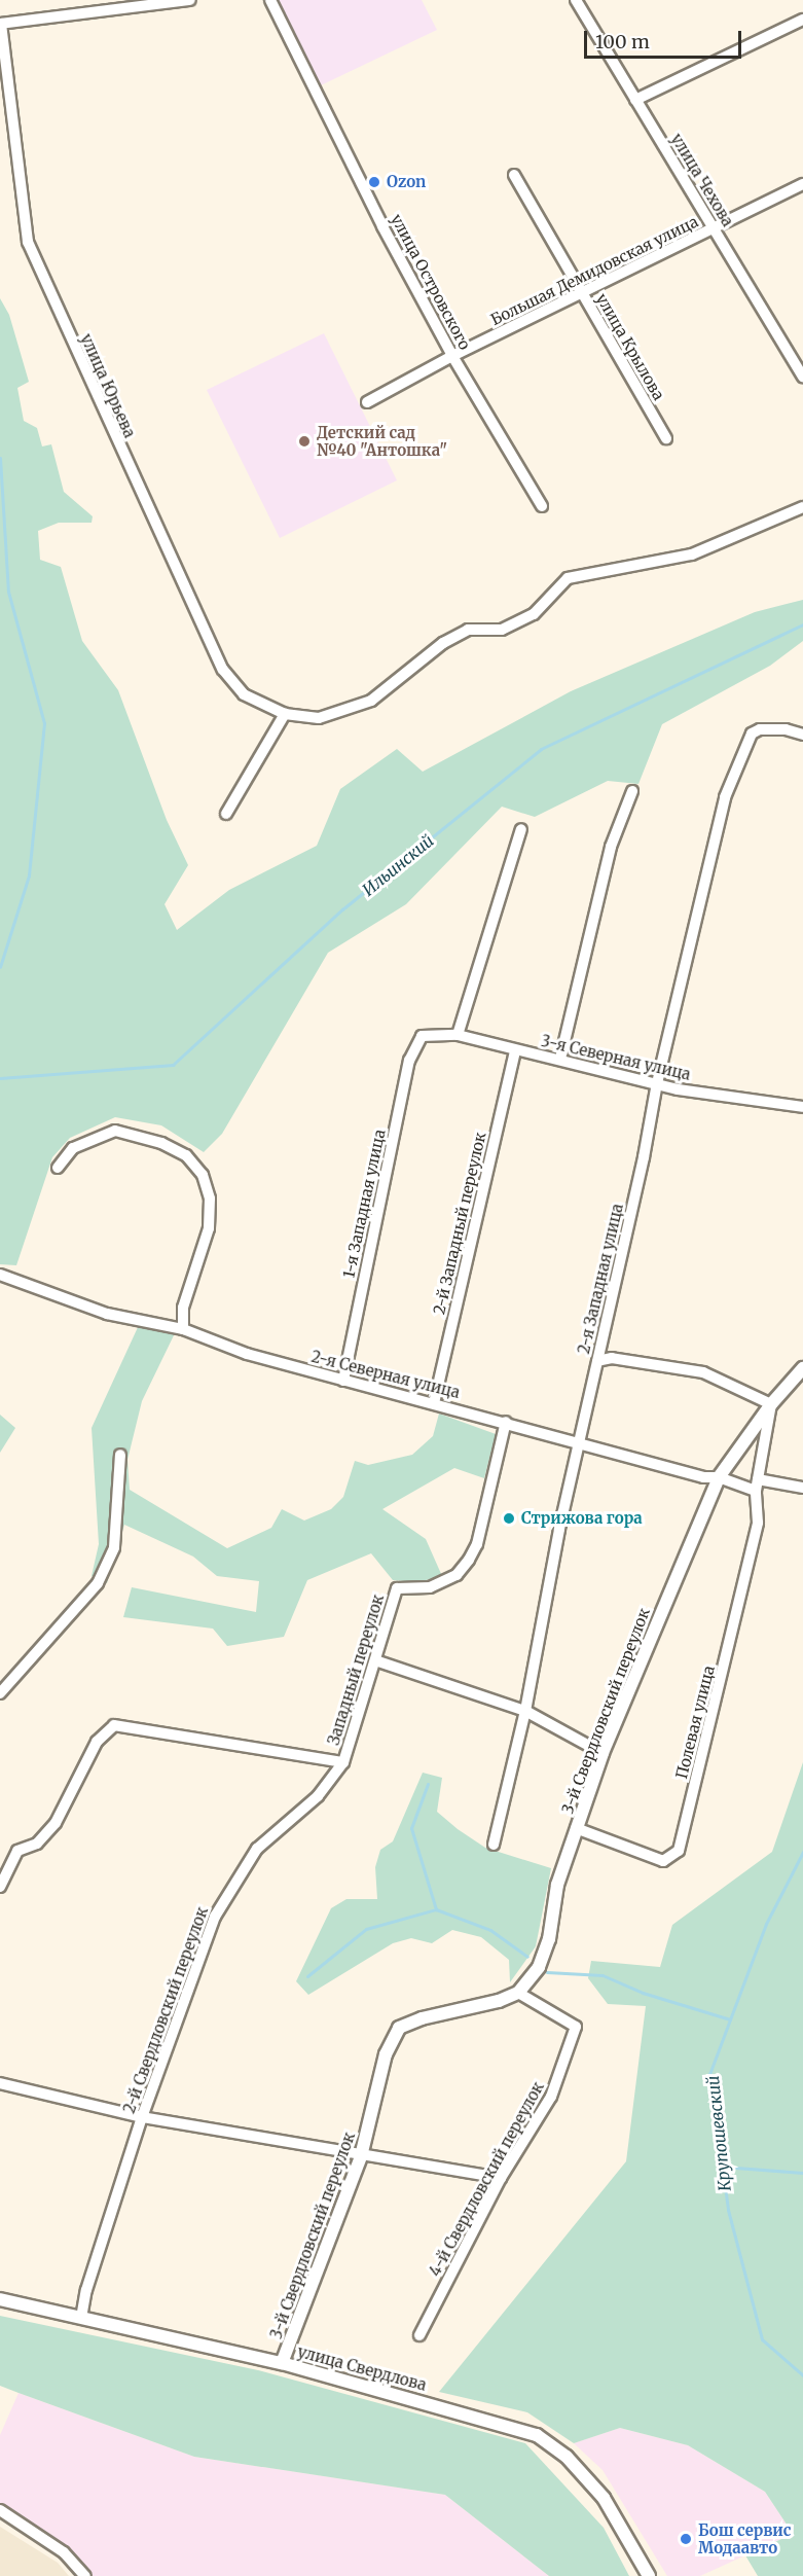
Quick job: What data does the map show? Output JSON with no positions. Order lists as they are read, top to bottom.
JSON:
{
  "streets": {
    "main road": ["3-й Свердловский переулок", "улица Свердлова"],
    "street": [
      "улица Чехова",
      "Большая Демидовская улица",
      "улица Островского",
      "улица Крылова",
      "улица Юрьева",
      "3-я Северная улица",
      "1-я Западная улица",
      "2-й Западный переулок",
      "2-я Западная улица",
      "2-я Северная улица",
      "Западный переулок",
      "Полевая улица",
      "2-й Свердловский переулок",
      "4-й Свердловский переулок"
    ]
  },
  "crossings": [
    ["улица Чехова", "Большая Демидовская улица"],
    ["Большая Демидовская улица", "улица Островского"],
    ["Большая Демидовская улица", "улица Крылова"],
    ["3-я Северная улица", "1-я Западная улица"],
    ["3-я Северная улица", "2-й Западный переулок"],
    ["3-я Северная улица", "2-я Западная улица"],
    ["1-я Западная улица", "2-я Северная улица"],
    ["2-й Западный переулок", "2-я Северная улица"],
    ["2-я Западная улица", "2-я Северная улица"],
    ["2-я Северная улица", "Западный переулок"],
    ["2-я Северная улица", "3-й Свердловский переулок"],
    ["2-я Северная улица", "Полевая улица"],
    ["Западный переулок", "2-й Свердловский переулок"],
    ["3-й Свердловский переулок", "Полевая улица"],
    ["3-й Свердловский переулок", "4-й Свердловский переулок"],
    ["3-й Свердловский переулок", "улица Свердлова"],
    ["2-й Свердловский переулок", "улица Свердлова"]
  ],
  "water": ["Ильинский", "Крупошевский"],
  "places": [
    "Ozon",
    "Детский сад №40 \"Антошка\"",
    "Стрижова гора",
    "Бош сервис Модаавто"
  ],
  "scale_bar": "100 m"
}
